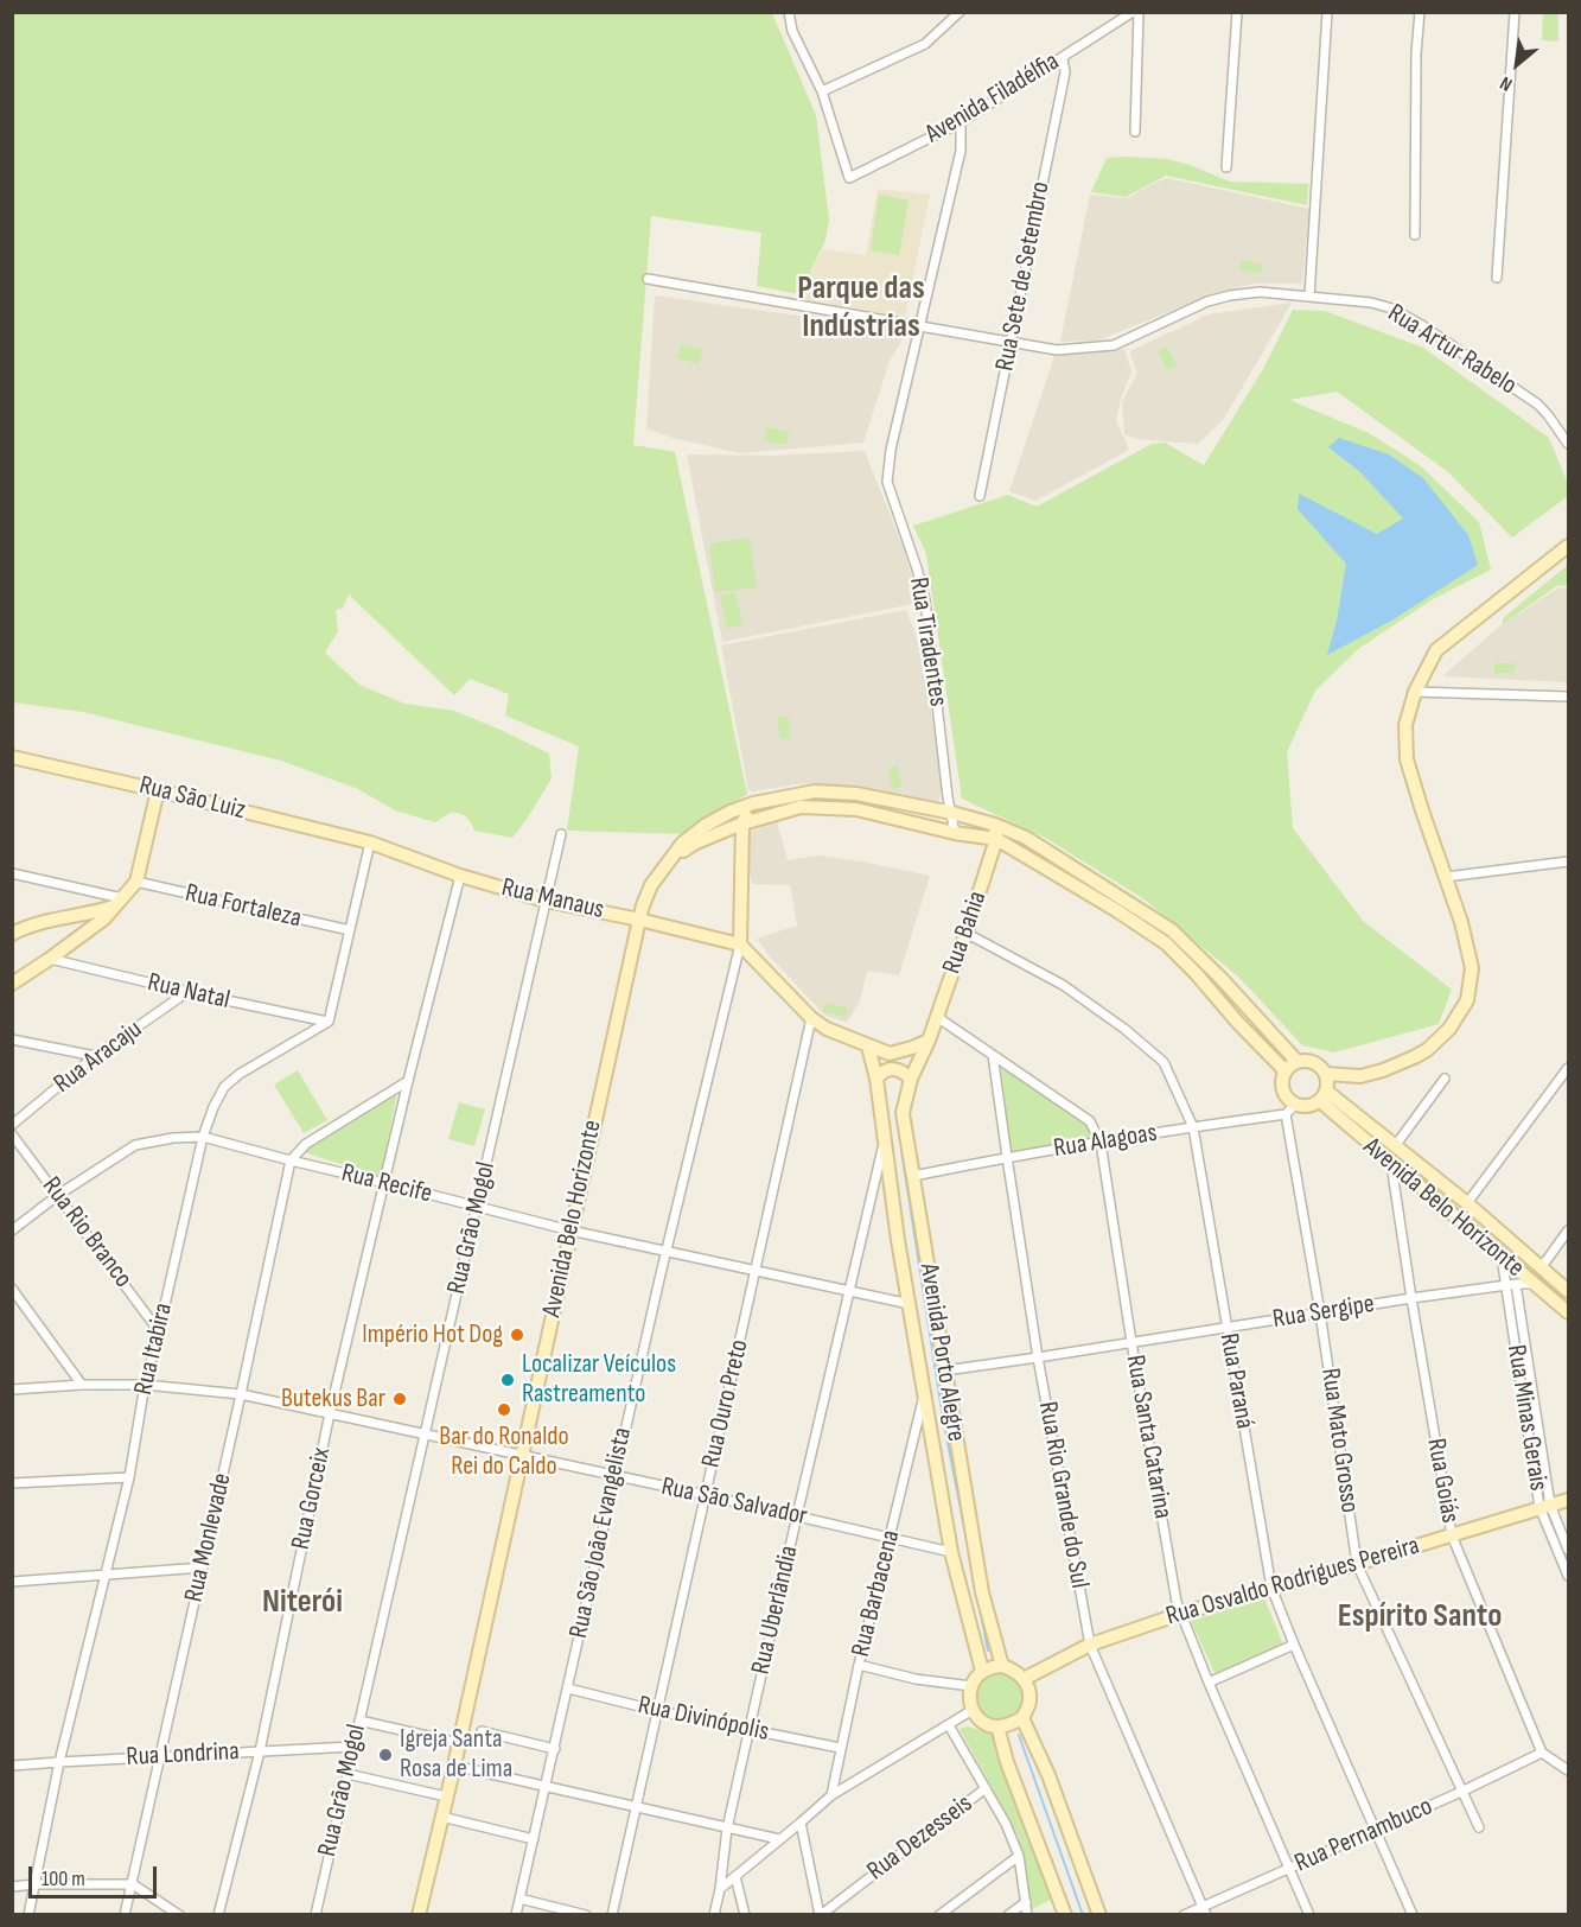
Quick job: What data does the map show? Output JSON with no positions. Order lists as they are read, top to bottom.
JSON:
{
  "streets": {
    "main road": [
      "Rua São Luiz",
      "Rua Manaus",
      "Rua Bahia",
      "Avenida Belo Horizonte",
      "Avenida Porto Alegre",
      "Rua Osvaldo Rodrigues Pereira"
    ],
    "street": [
      "Avenida Filadélfia",
      "Rua Sete de Setembro",
      "Rua Artur Rabelo",
      "Rua Tiradentes",
      "Rua Fortaleza",
      "Rua Natal",
      "Rua Aracaju",
      "Rua Alagoas",
      "Rua Recife",
      "Rua Grão Mogol",
      "Rua Rio Branco",
      "Rua Sergipe",
      "Rua Itabira",
      "Rua Paraná",
      "Rua Ouro Preto",
      "Rua Minas Gerais",
      "Rua Santa Catarina",
      "Rua Mato Grosso",
      "Rua Goiás",
      "Rua Rio Grande do Sul",
      "Rua Gorceix",
      "Rua São Salvador",
      "Rua São João Evangelista",
      "Rua Monlevade",
      "Rua Barbacena",
      "Rua Uberlândia",
      "Rua Divinópolis",
      "Rua Londrina",
      "Rua Pernambuco",
      "Rua Dezesseis"
    ]
  },
  "crossings": [
    ["Avenida Filadélfia", "Rua Sete de Setembro"],
    ["Avenida Filadélfia", "Rua Tiradentes"],
    ["Rua Sete de Setembro", "Rua Artur Rabelo"],
    ["Rua Artur Rabelo", "Rua Tiradentes"],
    ["Rua Tiradentes", "Avenida Belo Horizonte"],
    ["Rua São Luiz", "Rua Manaus"],
    ["Rua Manaus", "Avenida Belo Horizonte"],
    ["Rua Manaus", "Rua Grão Mogol"],
    ["Rua Manaus", "Rua Gorceix"],
    ["Rua Manaus", "Rua São João Evangelista"],
    ["Rua Bahia", "Avenida Belo Horizonte"],
    ["Rua Bahia", "Avenida Porto Alegre"],
    ["Rua Bahia", "Rua Paraná"],
    ["Rua Bahia", "Rua Santa Catarina"],
    ["Rua Natal", "Rua Aracaju"],
    ["Rua Natal", "Rua Itabira"],
    ["Rua Alagoas", "Avenida Belo Horizonte"],
    ["Rua Alagoas", "Avenida Porto Alegre"],
    ["Rua Alagoas", "Rua Paraná"],
    ["Rua Alagoas", "Rua Santa Catarina"],
    ["Rua Alagoas", "Rua Mato Grosso"],
    ["Rua Alagoas", "Rua Rio Grande do Sul"],
    ["Rua Recife", "Avenida Belo Horizonte"],
    ["Rua Recife", "Rua Grão Mogol"],
    ["Rua Recife", "Rua Rio Branco"],
    ["Rua Recife", "Rua Itabira"],
    ["Rua Recife", "Avenida Porto Alegre"],
    ["Rua Recife", "Rua Ouro Preto"],
    ["Rua Recife", "Rua Gorceix"],
    ["Rua Recife", "Rua São João Evangelista"],
    ["Rua Recife", "Rua Monlevade"],
    ["Rua Recife", "Rua Uberlândia"],
    ["Avenida Belo Horizonte", "Rua Sergipe"],
    ["Avenida Belo Horizonte", "Rua Minas Gerais"],
    ["Avenida Belo Horizonte", "Rua Mato Grosso"],
    ["Avenida Belo Horizonte", "Rua Goiás"],
    ["Avenida Belo Horizonte", "Rua São Salvador"],
    ["Rua Grão Mogol", "Rua São Salvador"],
    ["Rua Grão Mogol", "Rua Londrina"],
    ["Rua Rio Branco", "Rua Itabira"],
    ["Rua Sergipe", "Avenida Porto Alegre"],
    ["Rua Sergipe", "Rua Paraná"],
    ["Rua Sergipe", "Rua Minas Gerais"],
    ["Rua Sergipe", "Rua Santa Catarina"],
    ["Rua Sergipe", "Rua Mato Grosso"],
    ["Rua Sergipe", "Rua Goiás"],
    ["Rua Sergipe", "Rua Rio Grande do Sul"],
    ["Rua Itabira", "Rua São Salvador"],
    ["Rua Itabira", "Rua Londrina"],
    ["Avenida Porto Alegre", "Rua São Salvador"],
    ["Avenida Porto Alegre", "Rua Osvaldo Rodrigues Pereira"],
    ["Avenida Porto Alegre", "Rua Barbacena"],
    ["Avenida Porto Alegre", "Rua Uberlândia"],
    ["Rua Paraná", "Rua Osvaldo Rodrigues Pereira"],
    ["Rua Paraná", "Rua Pernambuco"],
    ["Rua Ouro Preto", "Rua São Salvador"],
    ["Rua Ouro Preto", "Rua Divinópolis"],
    ["Rua Minas Gerais", "Rua Osvaldo Rodrigues Pereira"],
    ["Rua Santa Catarina", "Rua Rio Grande do Sul"],
    ["Rua Santa Catarina", "Rua Osvaldo Rodrigues Pereira"],
    ["Rua Santa Catarina", "Rua Pernambuco"],
    ["Rua Mato Grosso", "Rua Osvaldo Rodrigues Pereira"],
    ["Rua Mato Grosso", "Rua Pernambuco"],
    ["Rua Goiás", "Rua Osvaldo Rodrigues Pereira"],
    ["Rua Goiás", "Rua Pernambuco"],
    ["Rua Rio Grande do Sul", "Rua Osvaldo Rodrigues Pereira"],
    ["Rua Rio Grande do Sul", "Rua Pernambuco"],
    ["Rua Gorceix", "Rua São Salvador"],
    ["Rua Gorceix", "Rua Londrina"],
    ["Rua São Salvador", "Rua São João Evangelista"],
    ["Rua São Salvador", "Rua Monlevade"],
    ["Rua São Salvador", "Rua Barbacena"],
    ["Rua São Salvador", "Rua Uberlândia"],
    ["Rua São João Evangelista", "Rua Divinópolis"],
    ["Rua Monlevade", "Rua Londrina"],
    ["Rua Barbacena", "Rua Divinópolis"],
    ["Rua Uberlândia", "Rua Divinópolis"]
  ],
  "districts": ["Parque das Indústrias", "Niterói", "Espírito Santo"],
  "places": [
    "Império Hot Dog",
    "Localizar Veículos Rastreamento",
    "Butekus Bar",
    "Bar do Ronaldo Rei do Caldo",
    "Igreja Santa Rosa de Lima"
  ],
  "scale_bar": "100 m",
  "north": "bottom left"
}
